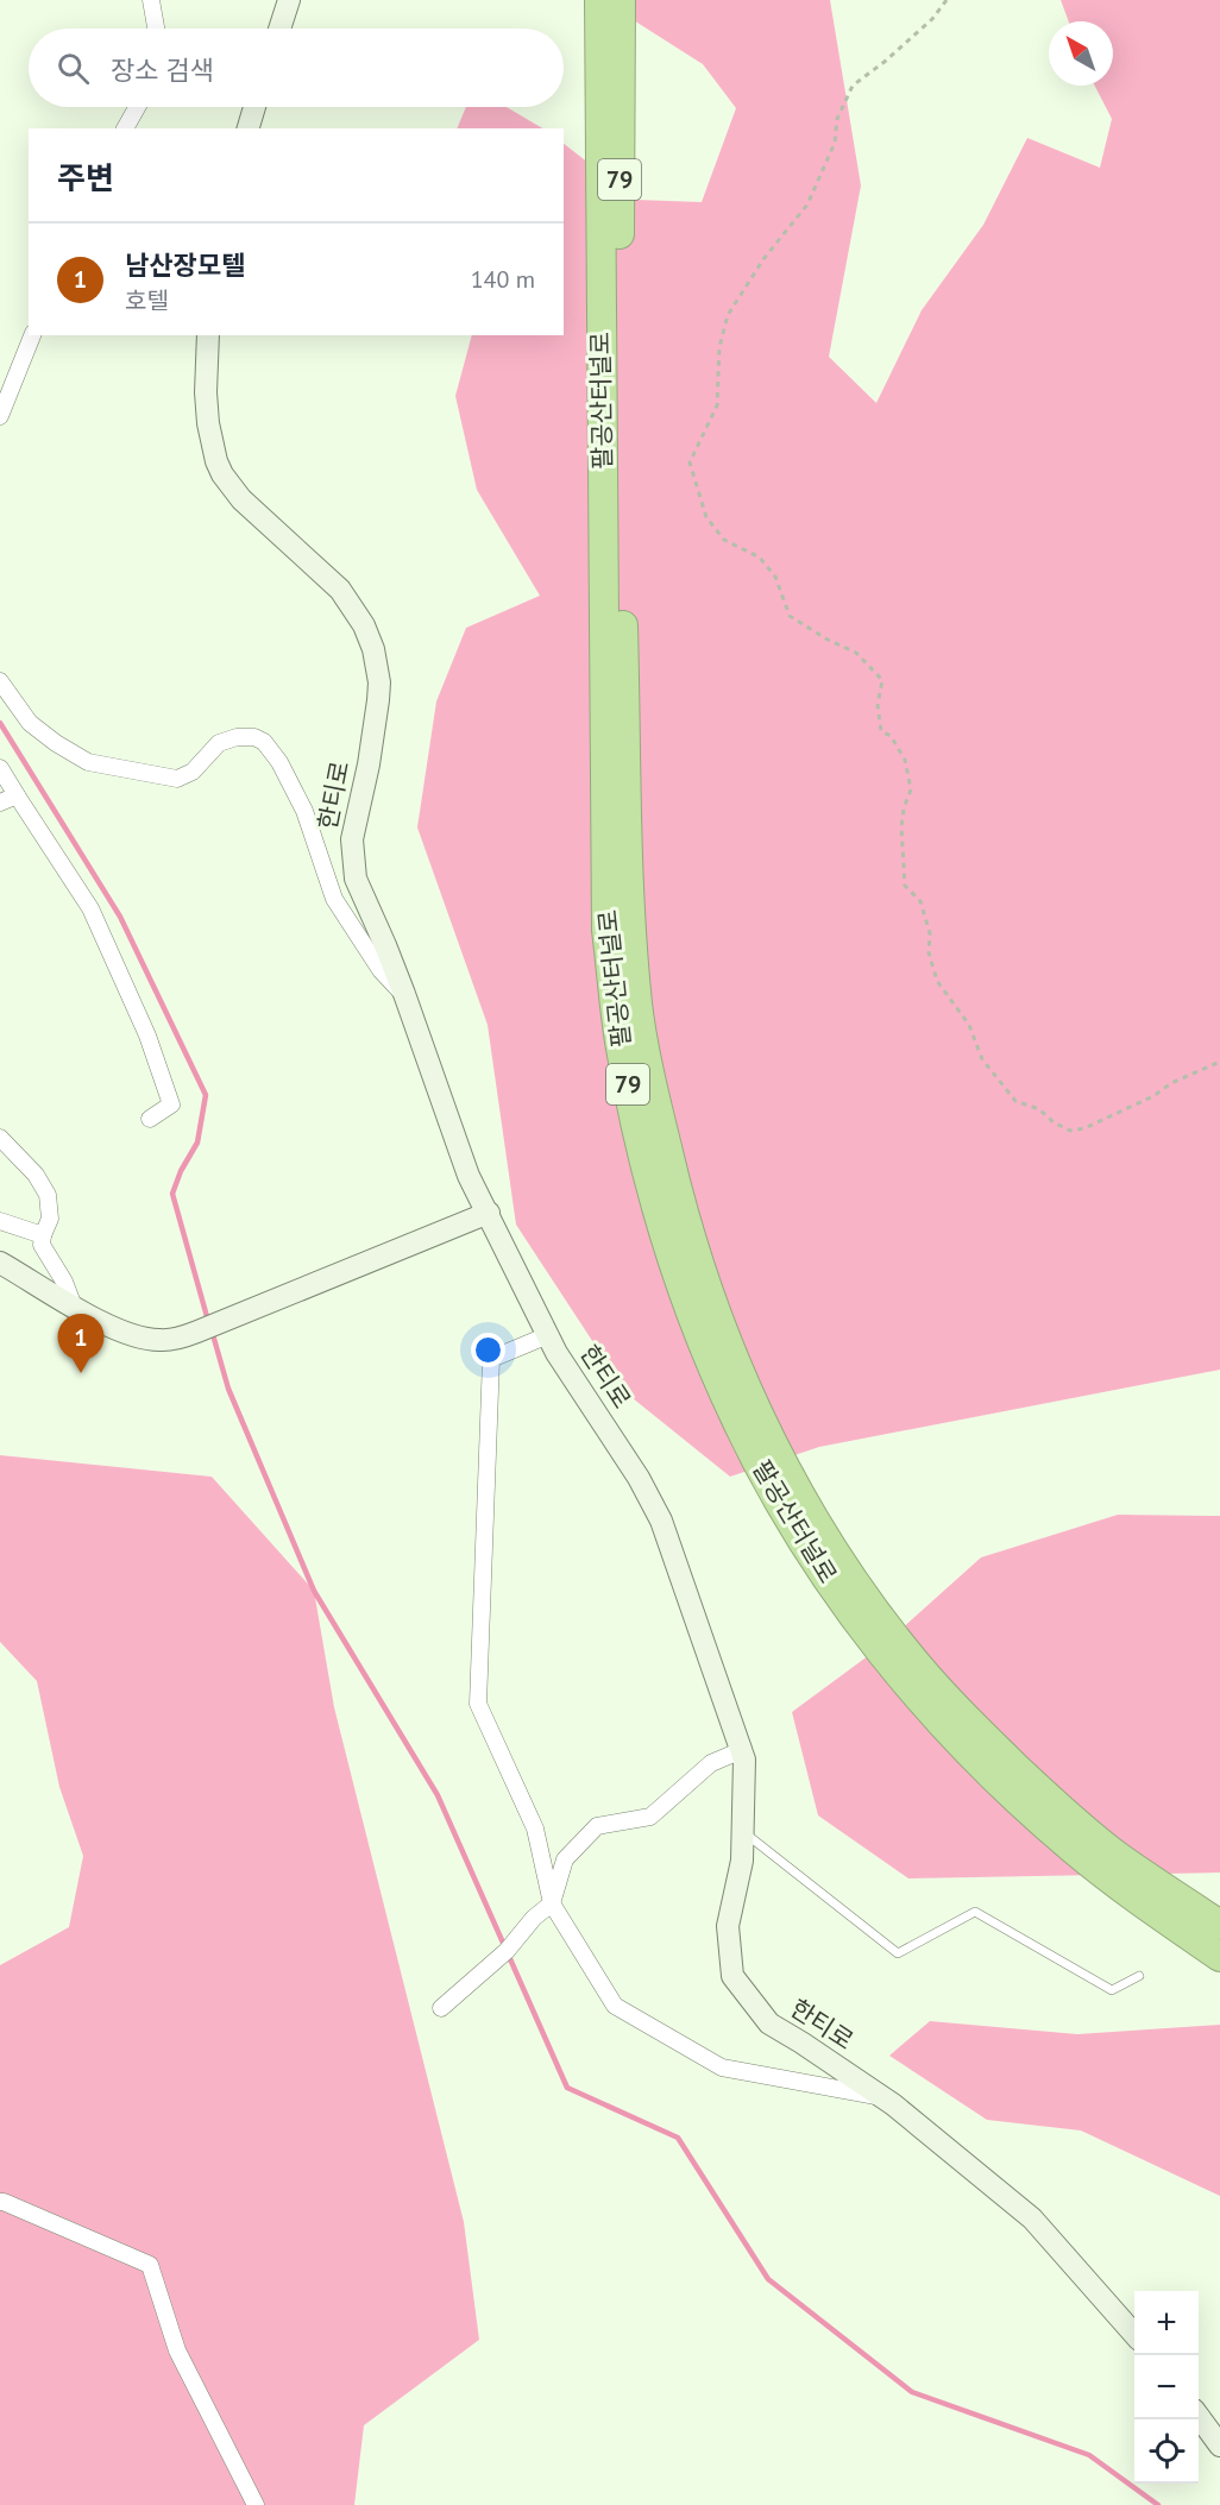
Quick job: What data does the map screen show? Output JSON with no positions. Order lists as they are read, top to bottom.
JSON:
{
  "streets": {
    "highway": ["79", "팔공산터널로"],
    "street": ["한티로"]
  },
  "north": "top left",
  "page": {
    "search": "장소 검색",
    "heading": "주변",
    "list": [
      {
        "mark": "1",
        "name": "남산장모텔",
        "note": "호텔",
        "value": "140 m"
      }
    ],
    "pins": "1",
    "map_buttons": ["+", "−"]
  }
}
